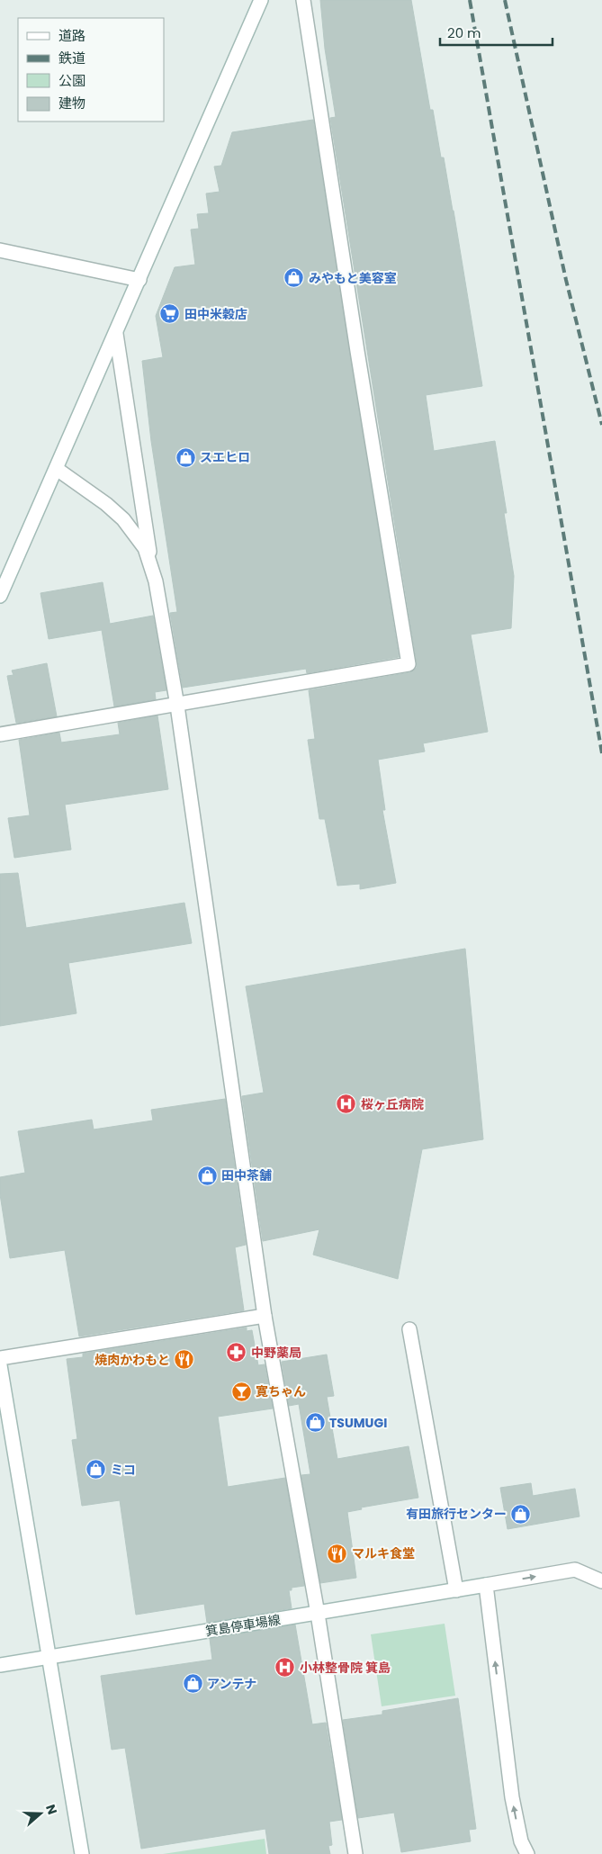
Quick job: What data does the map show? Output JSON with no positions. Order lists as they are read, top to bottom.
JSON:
{
  "streets": {
    "street": ["箕島停車場線"]
  },
  "places": {
    "shop": [
      "みやもと美容室",
      "スエヒロ",
      "田中茶舗",
      "TSUMUGI",
      "ミコ",
      "有田旅行センター",
      "アンテナ"
    ],
    "supermarket": ["田中米穀店"],
    "hospital": ["桜ヶ丘病院", "小林整骨院 箕島"],
    "pharmacy": ["中野薬局"],
    "restaurant": ["焼肉かわもと", "マルキ食堂"],
    "bar": ["寛ちゃん"]
  },
  "legend": [
    "道路",
    "鉄道",
    "公園",
    "建物"
  ],
  "scale_bar": "20 m",
  "north": "right"
}
